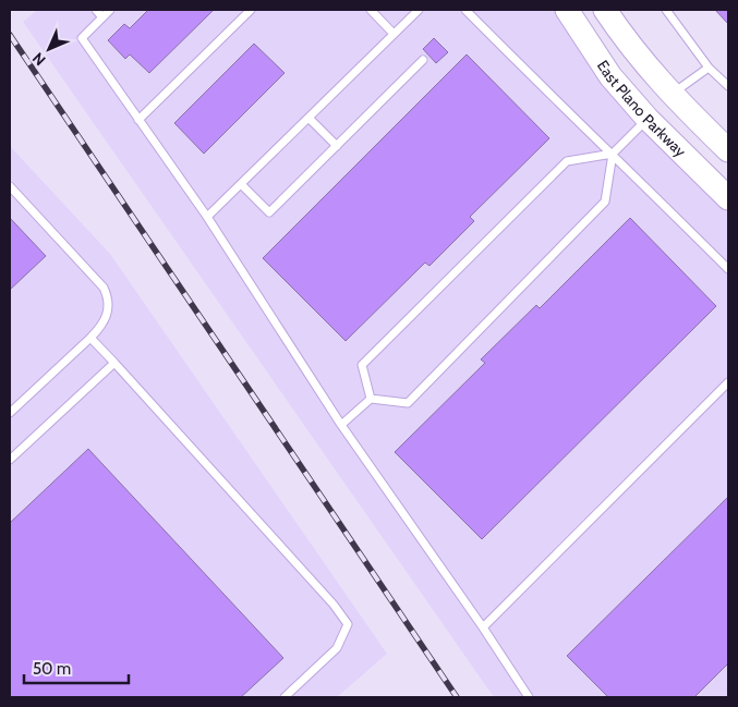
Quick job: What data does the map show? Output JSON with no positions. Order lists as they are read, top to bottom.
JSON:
{
  "streets": {
    "main road": ["East Plano Parkway"]
  },
  "scale_bar": "50 m",
  "north": "bottom left"
}
